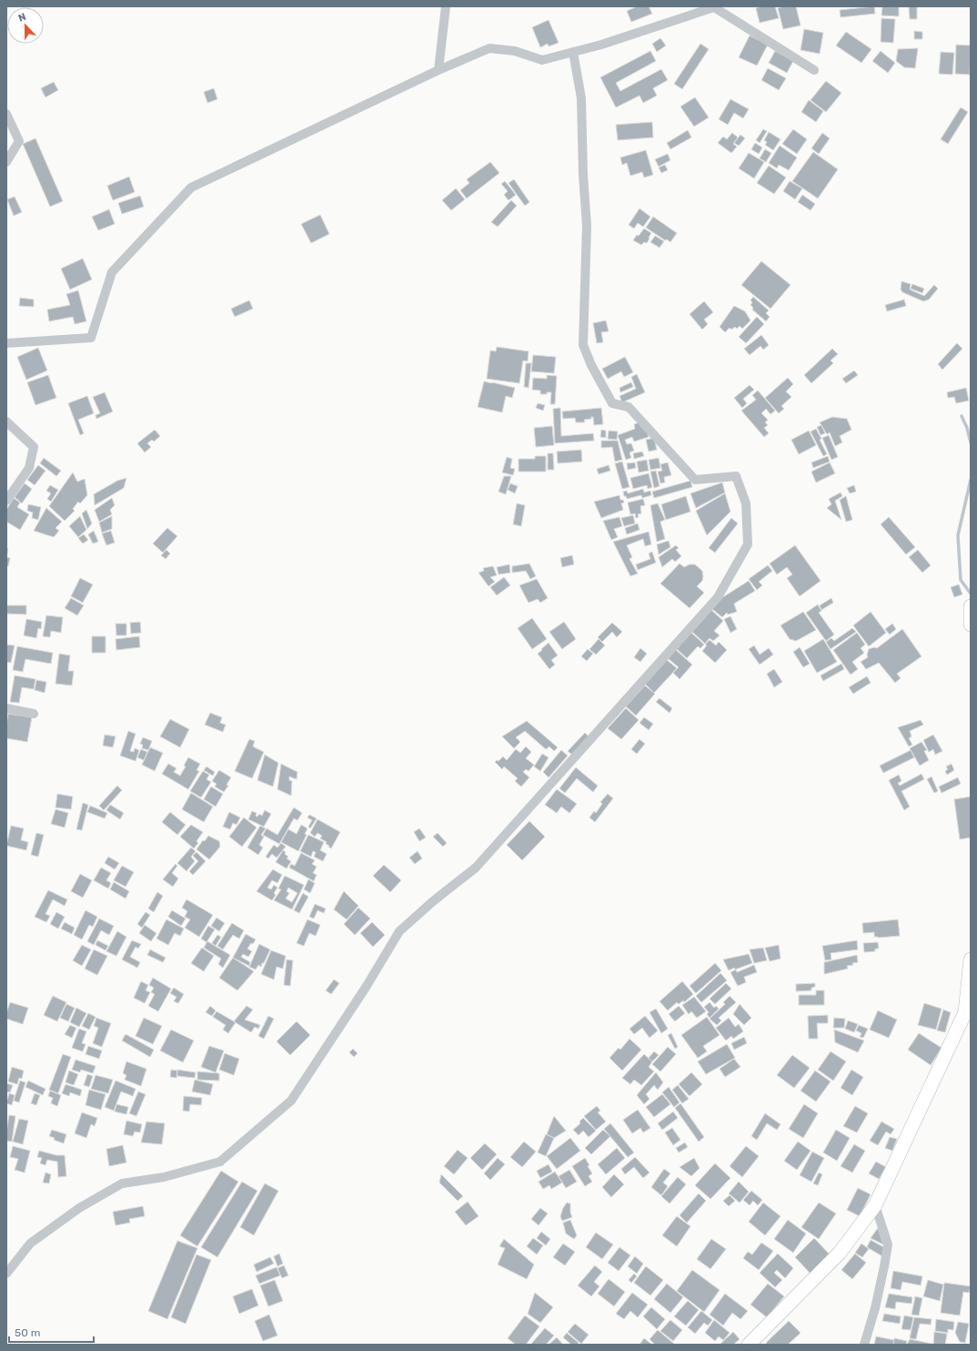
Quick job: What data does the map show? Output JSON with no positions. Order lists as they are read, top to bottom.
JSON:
{
  "scale_bar": "50 m",
  "north": "top"
}
